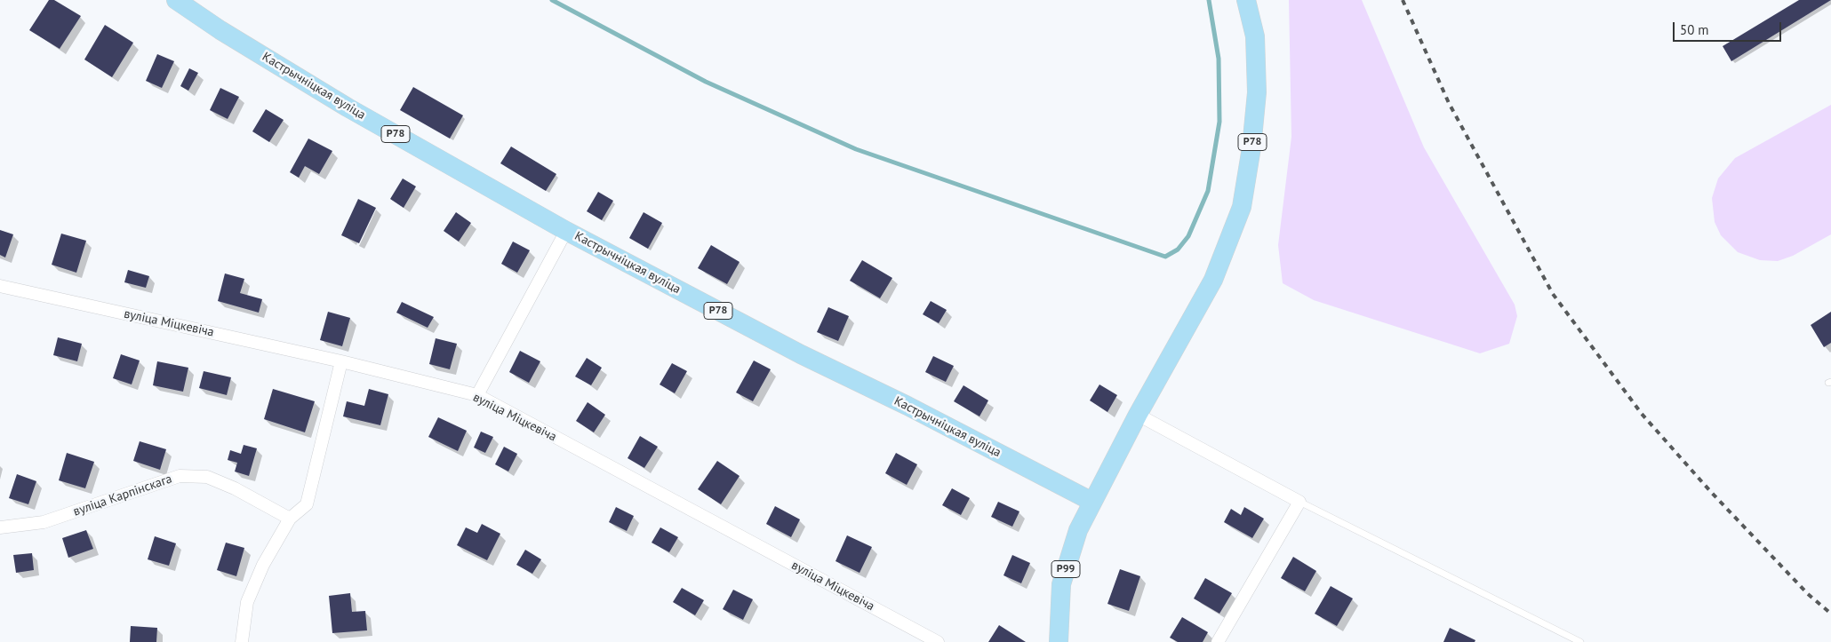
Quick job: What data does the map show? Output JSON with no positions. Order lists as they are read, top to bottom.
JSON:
{
  "streets": {
    "main road": ["Кастрычніцкая вуліца", "Р78", "Р99"],
    "street": ["вуліца Міцкевіча", "вуліца Карпінскага"]
  },
  "crossings": [
    ["Кастрычніцкая вуліца", "Р78"],
    ["Кастрычніцкая вуліца", "Р99"],
    ["Р78", "Р99"]
  ],
  "scale_bar": "50 m"
}
